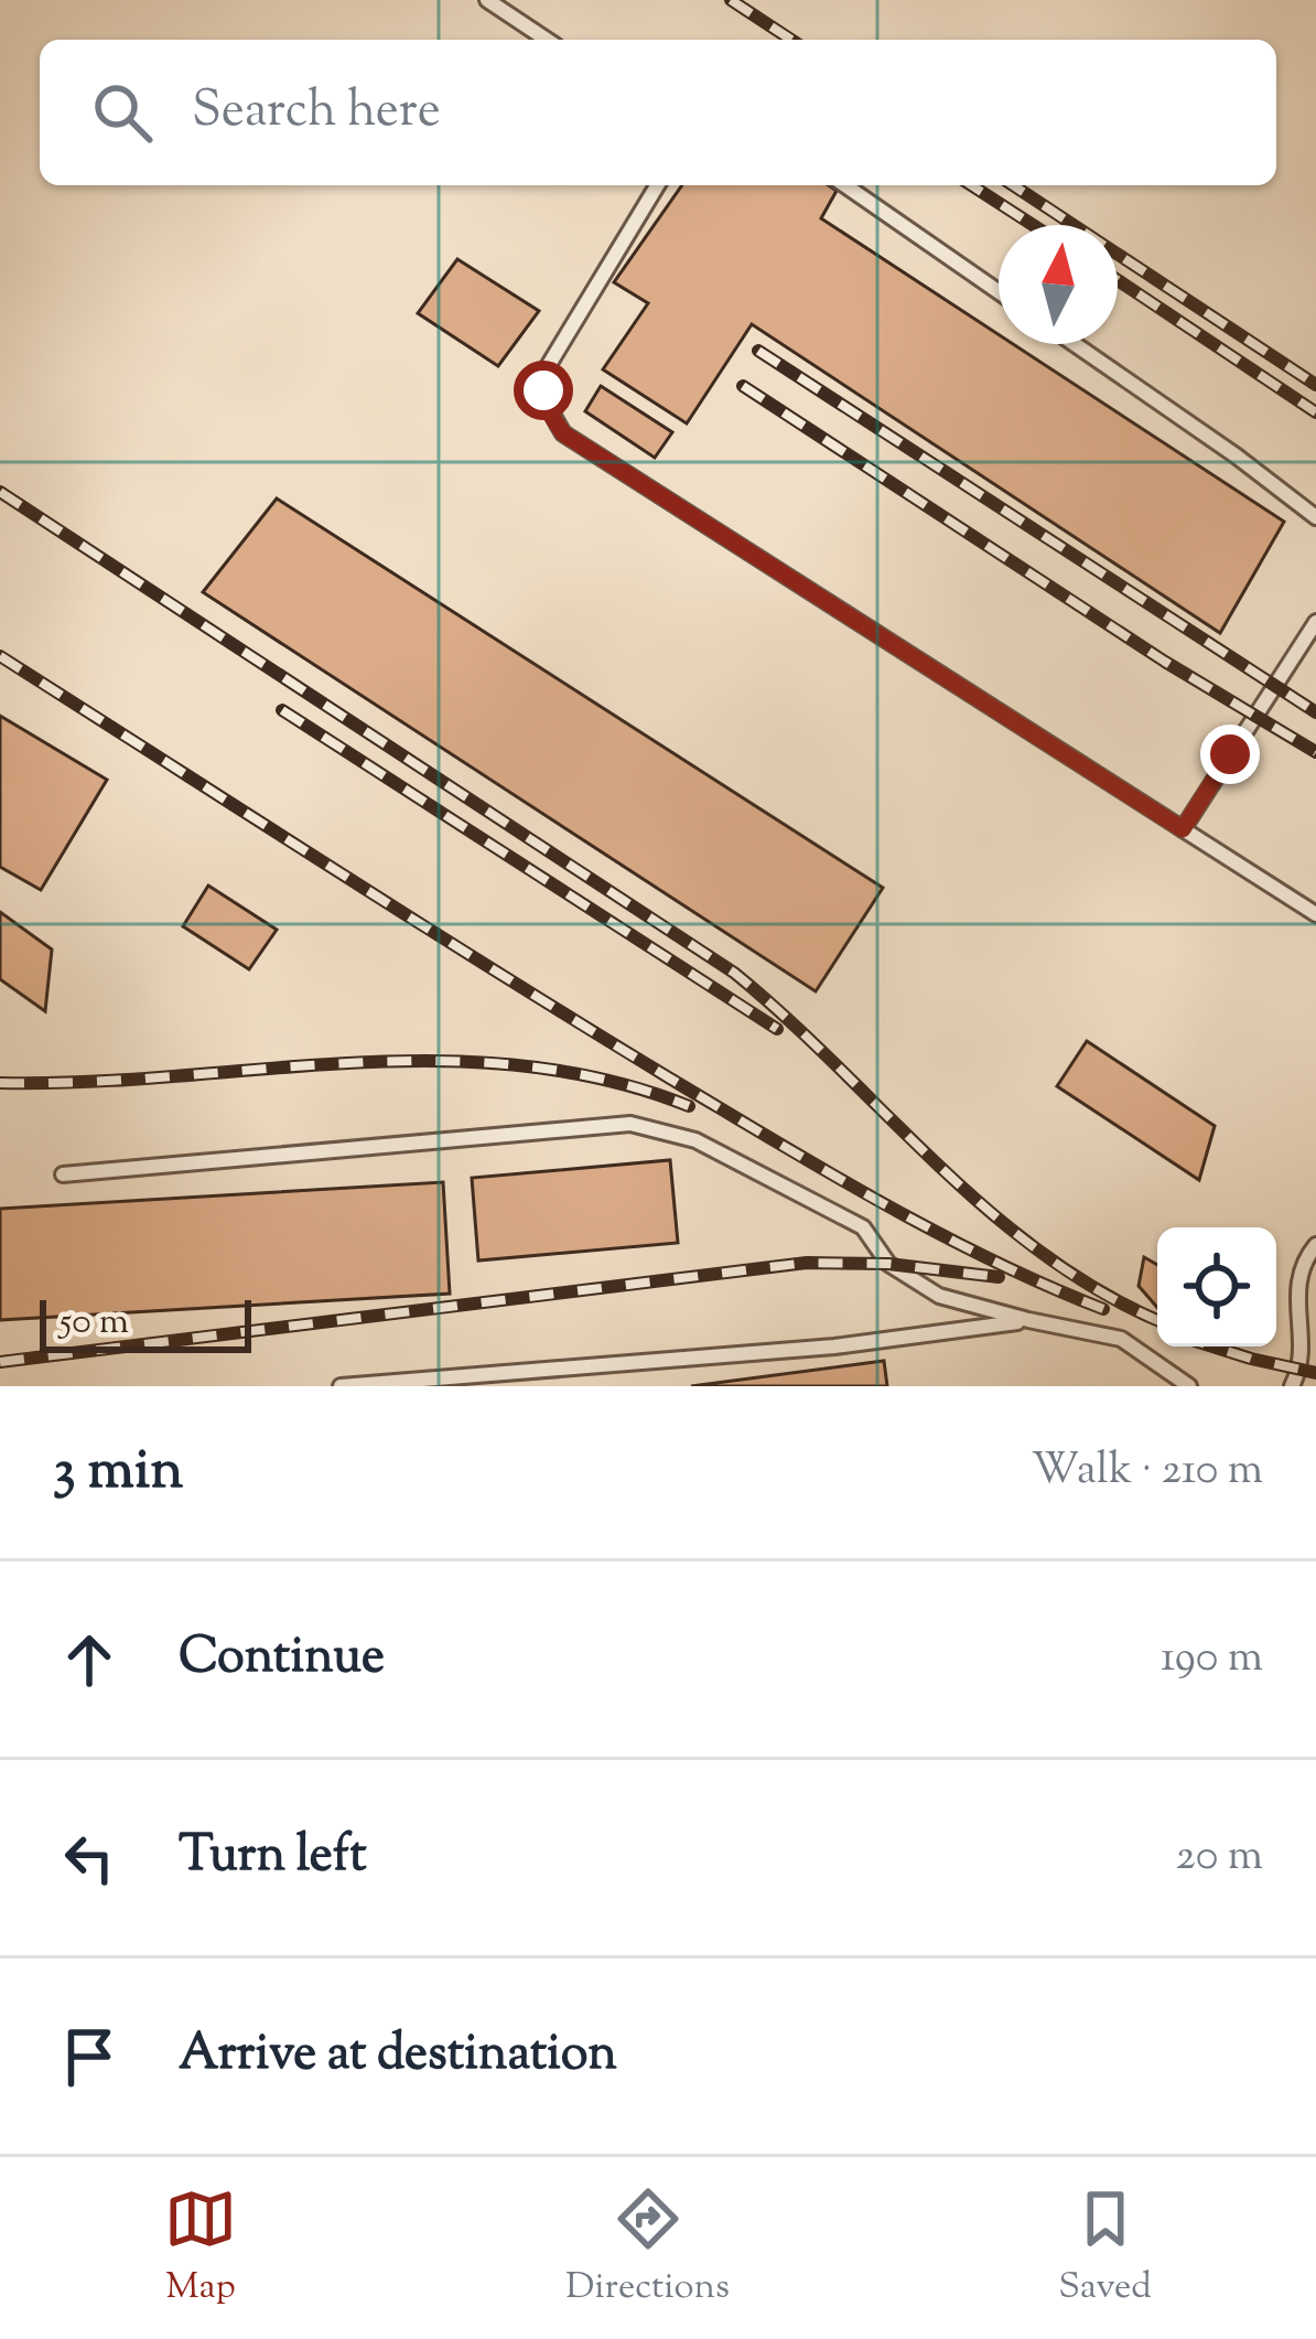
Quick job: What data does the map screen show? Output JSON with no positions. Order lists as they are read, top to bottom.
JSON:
{
  "scale_bar": "50 m",
  "north": "top",
  "page": {
    "search": "Search here",
    "scale": "50 m",
    "heading": ["3 min", "Walk · 210 m"],
    "list": [
      ["Continue", "190 m"],
      ["Turn left", "20 m"],
      "Arrive at destination"
    ],
    "nav": ["Map", "Directions", "Saved"]
  }
}
